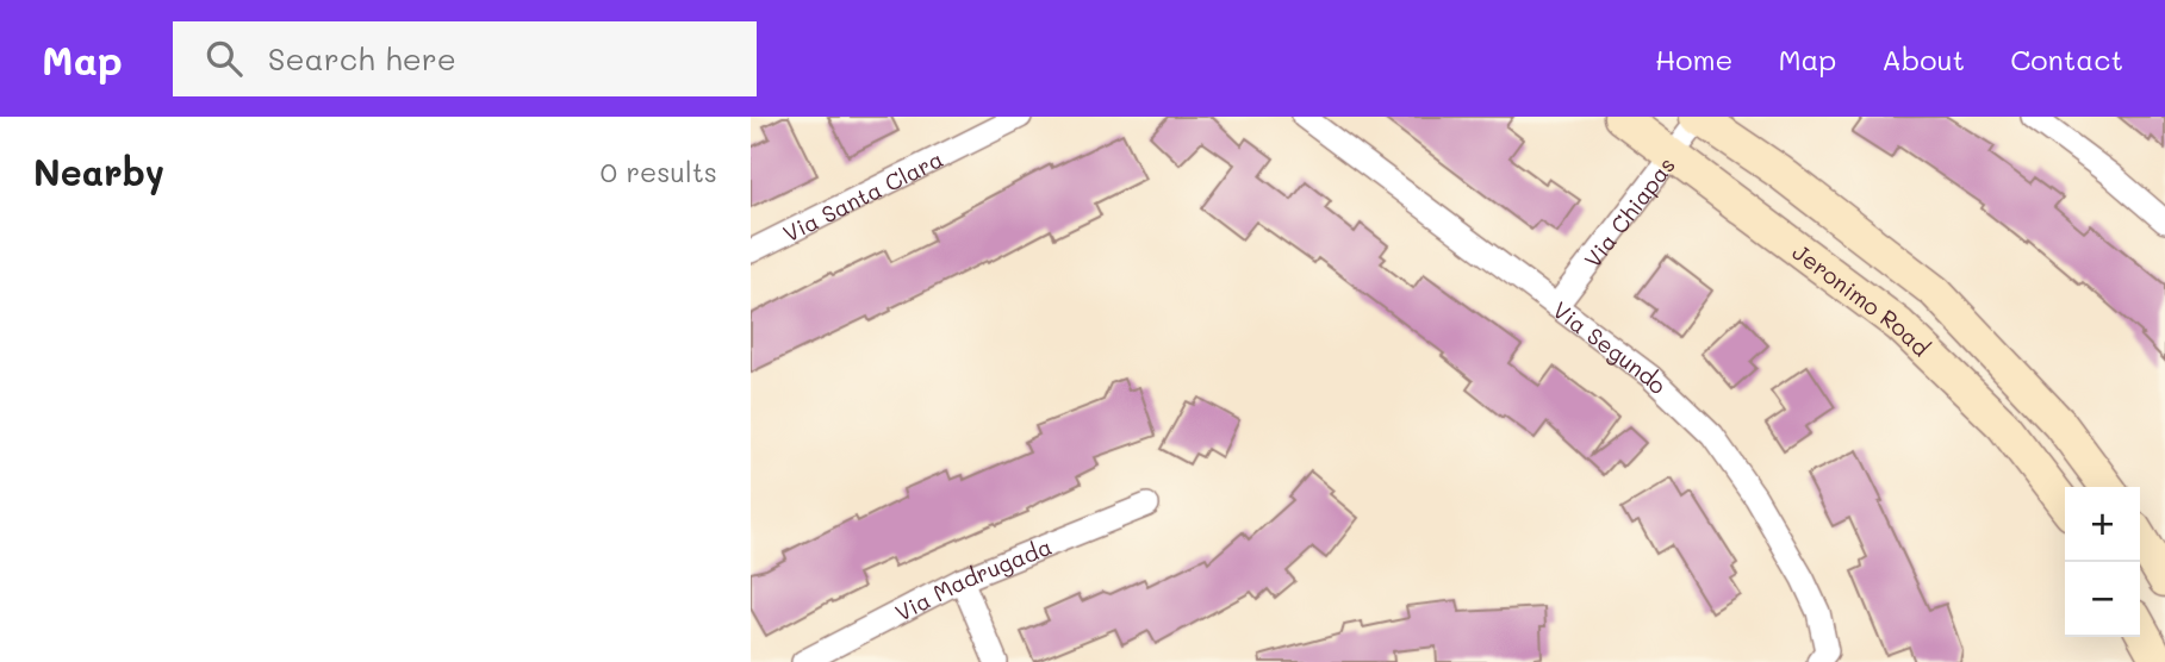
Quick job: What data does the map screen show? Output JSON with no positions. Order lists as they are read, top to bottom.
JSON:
{
  "streets": {
    "main road": ["Jeronimo Road"],
    "street": [
      "Via Santa Clara",
      "Via Chiapas",
      "Via Segundo",
      "Via Madrugada"
    ]
  },
  "crossings": [
    ["Via Chiapas", "Jeronimo Road"],
    ["Via Chiapas", "Via Segundo"]
  ],
  "page": {
    "header": "Map",
    "search": "Search here",
    "nav": [
      "Home",
      "Map",
      "About",
      "Contact"
    ],
    "heading": ["Nearby", "0 results"],
    "map_buttons": ["+", "−"]
  }
}
